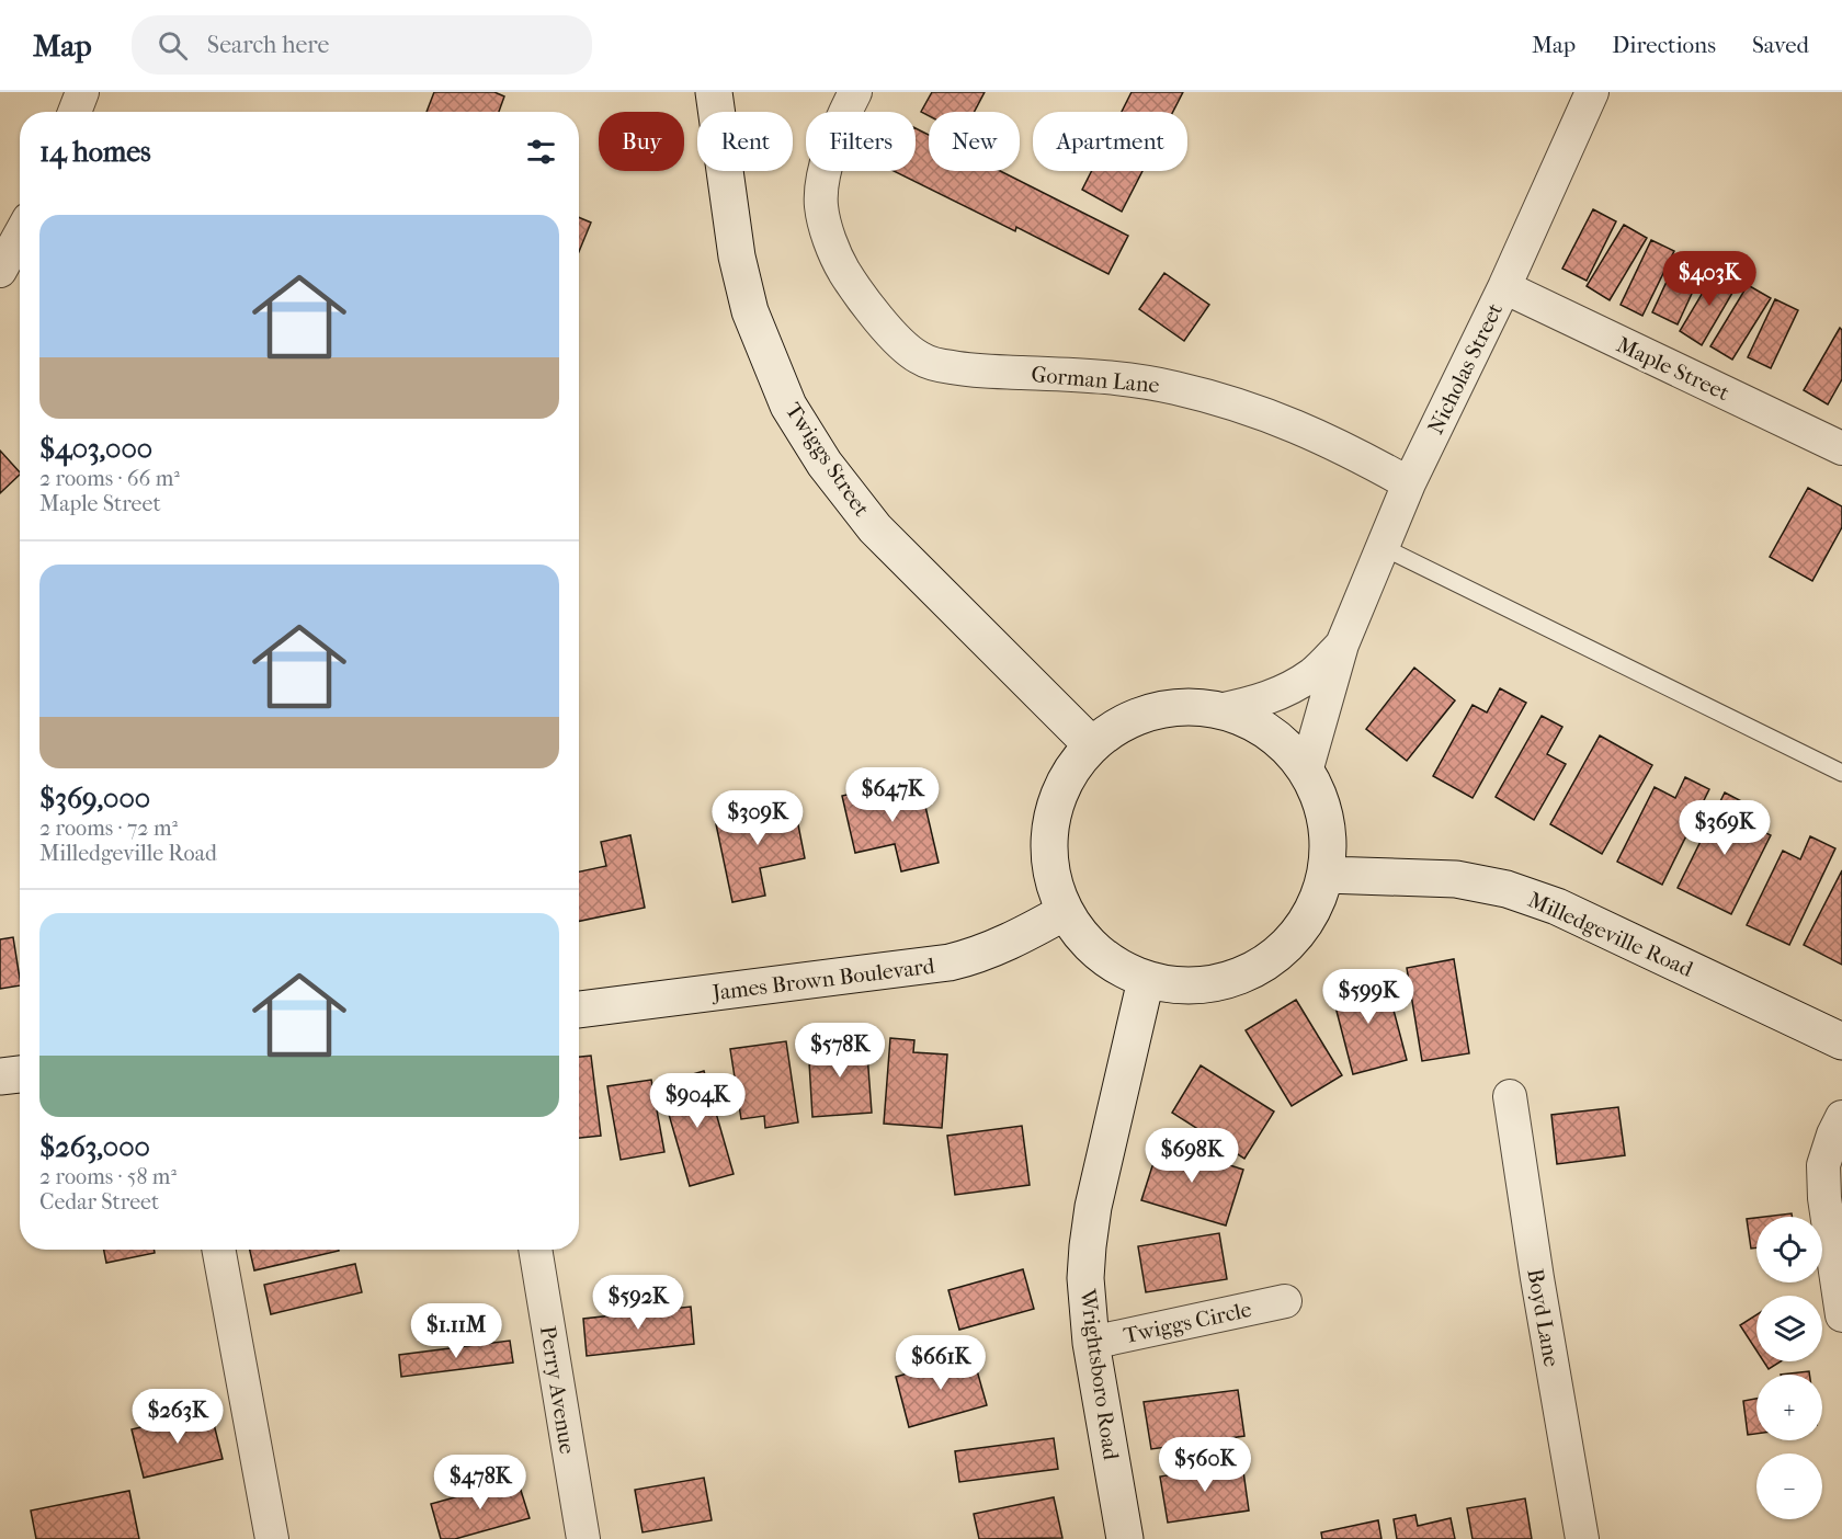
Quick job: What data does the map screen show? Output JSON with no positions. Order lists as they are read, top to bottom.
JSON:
{
  "streets": {
    "main road": [
      "Twiggs Street",
      "Milledgeville Road",
      "James Brown Boulevard",
      "Wrightsboro Road"
    ],
    "street": [
      "Nicholas Street",
      "Maple Street",
      "Gorman Lane",
      "Boyd Lane",
      "Twiggs Circle",
      "Perry Avenue"
    ]
  },
  "crossings": [
    ["Nicholas Street", "Maple Street"],
    ["Nicholas Street", "Gorman Lane"],
    ["Twiggs Circle", "Wrightsboro Road"]
  ],
  "page": {
    "header": "Map",
    "search": "Search here",
    "nav": ["Map", "Directions", "Saved"],
    "chip": [
      "Buy",
      "Rent",
      "Filters",
      "New",
      "Apartment"
    ],
    "heading": "14 homes",
    "list": [
      {
        "name": "$403,000",
        "note": "2 rooms · 66 m² · Maple Street"
      },
      {
        "name": "$369,000",
        "note": "2 rooms · 72 m² · Milledgeville Road"
      },
      {
        "name": "$263,000",
        "note": "2 rooms · 58 m² · Cedar Street"
      }
    ],
    "price": [
      "$403K",
      "$647K",
      "$309K",
      "$369K",
      "$599K",
      "$578K",
      "$904K",
      "$698K",
      "$592K",
      "$1.11M",
      "$661K",
      "$263K",
      "$560K",
      "$478K"
    ],
    "map_buttons": ["+", "−"]
  }
}
